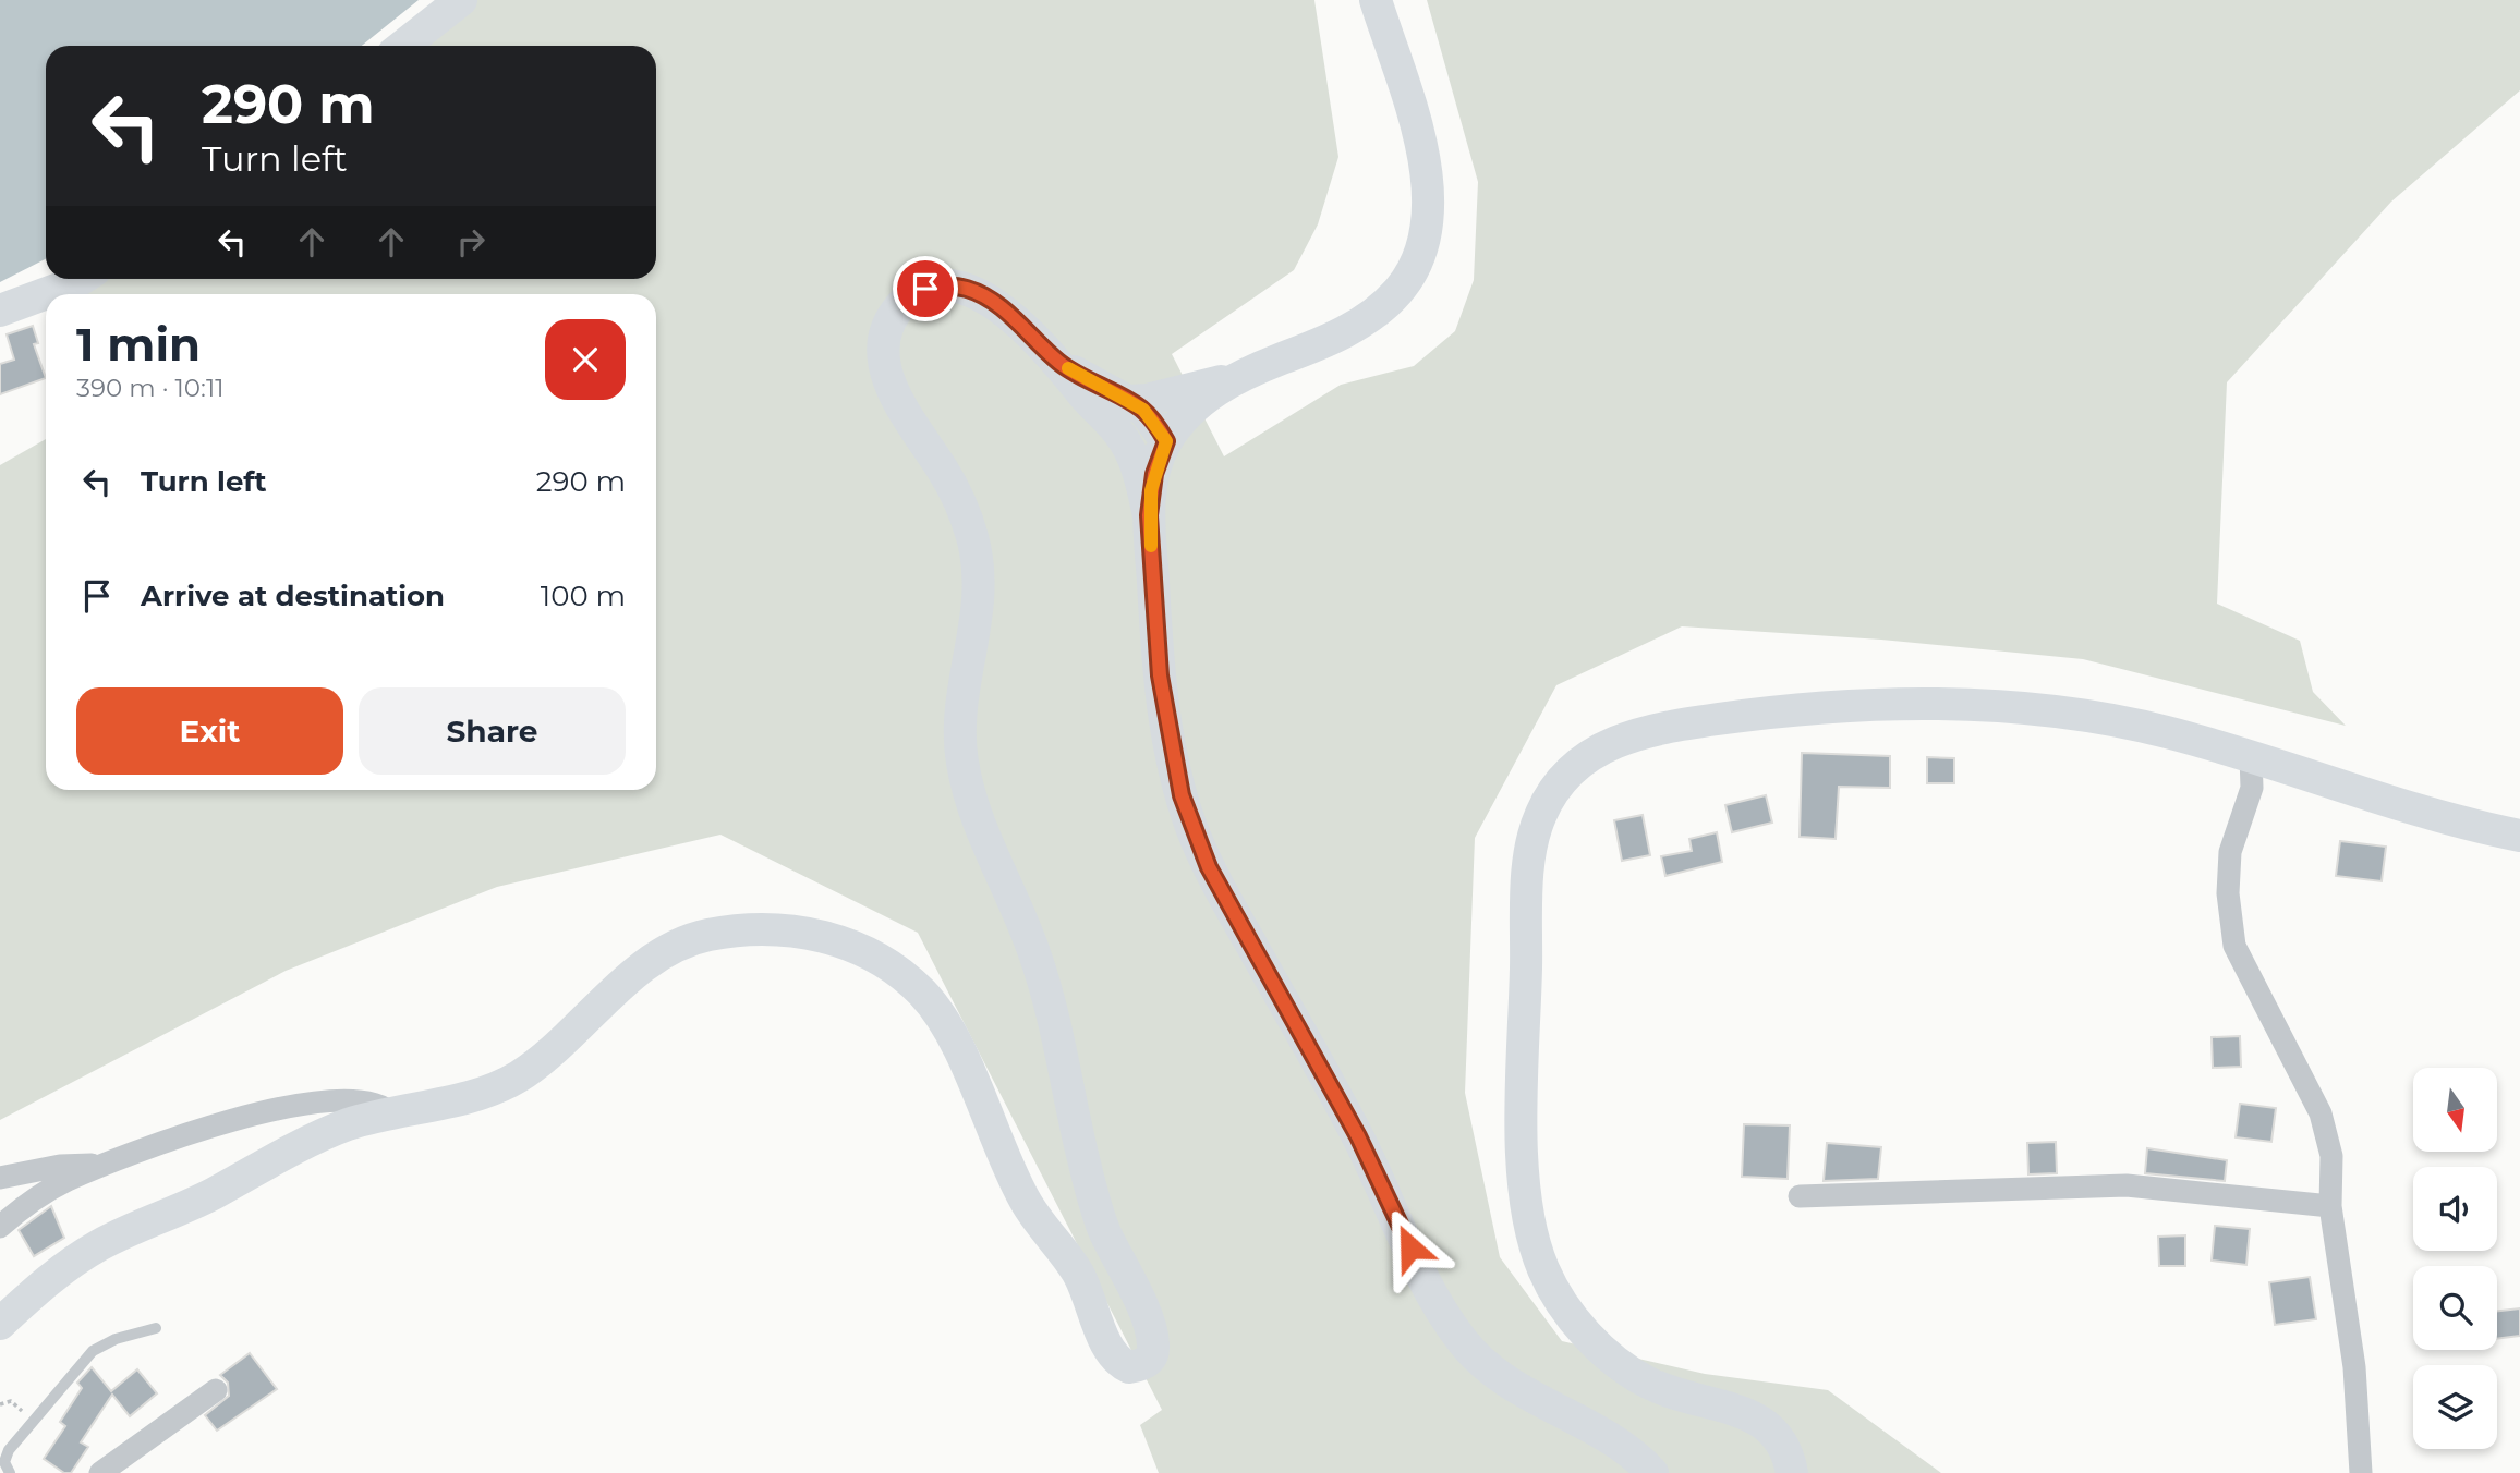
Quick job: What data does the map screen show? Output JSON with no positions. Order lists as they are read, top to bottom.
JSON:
{
  "north": "bottom",
  "page": {
    "turn": ["290 m", "Turn left"],
    "heading": ["1 min", "390 m · 10:11"],
    "list": [
      {
        "name": "Turn left",
        "value": "290 m"
      },
      {
        "name": "Arrive at destination",
        "value": "100 m"
      }
    ],
    "buttons": ["Exit", "Share"]
  }
}
